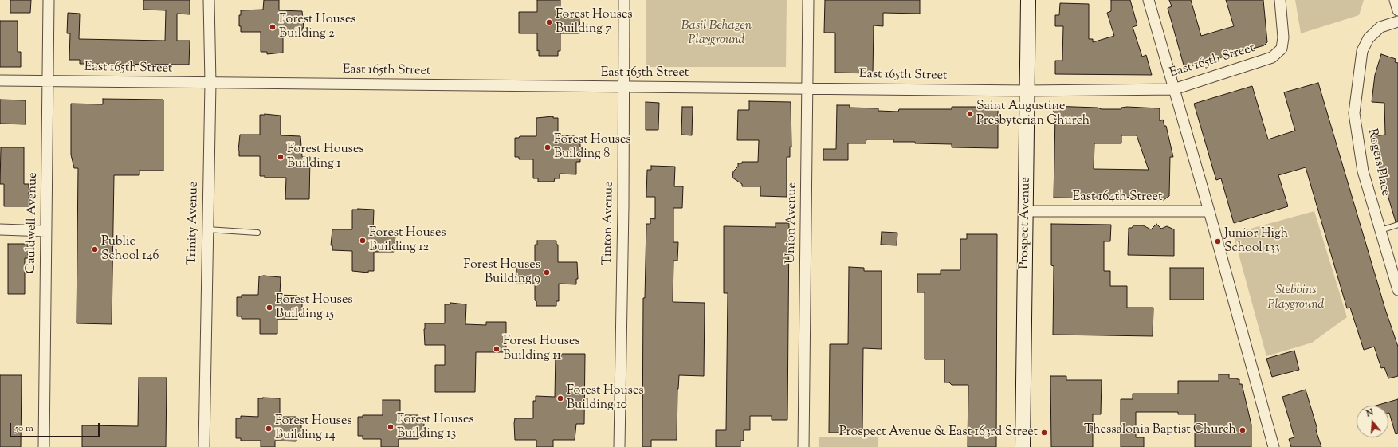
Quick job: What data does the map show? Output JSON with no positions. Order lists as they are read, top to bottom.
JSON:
{
  "streets": {
    "street": [
      "East 165th Street",
      "Rogers Place",
      "East 164th Street",
      "Cauldwell Avenue",
      "Trinity Avenue",
      "Tinton Avenue",
      "Union Avenue",
      "Prospect Avenue"
    ]
  },
  "crossings": [
    ["East 165th Street", "Cauldwell Avenue"],
    ["East 165th Street", "Trinity Avenue"],
    ["East 165th Street", "Tinton Avenue"],
    ["East 165th Street", "Union Avenue"],
    ["East 165th Street", "Prospect Avenue"],
    ["East 164th Street", "Prospect Avenue"]
  ],
  "parks": ["Basil Behagen Playground", "Stebbins Playground"],
  "places": [
    "Forest Houses Building 7",
    "Forest Houses Building 2",
    "Saint Augustine Presbyterian Church",
    "Forest Houses Building 8",
    "Forest Houses Building 1",
    "Forest Houses Building 12",
    "Junior High School 133",
    "Public School 146",
    "Forest Houses Building 9",
    "Forest Houses Building 15",
    "Forest Houses Building 11",
    "Forest Houses Building 10",
    "Forest Houses Building 13",
    "Forest Houses Building 14",
    "Thessalonia Baptist Church",
    "Prospect Avenue & East 163rd Street"
  ],
  "scale_bar": "50 m",
  "north": "top"
}
